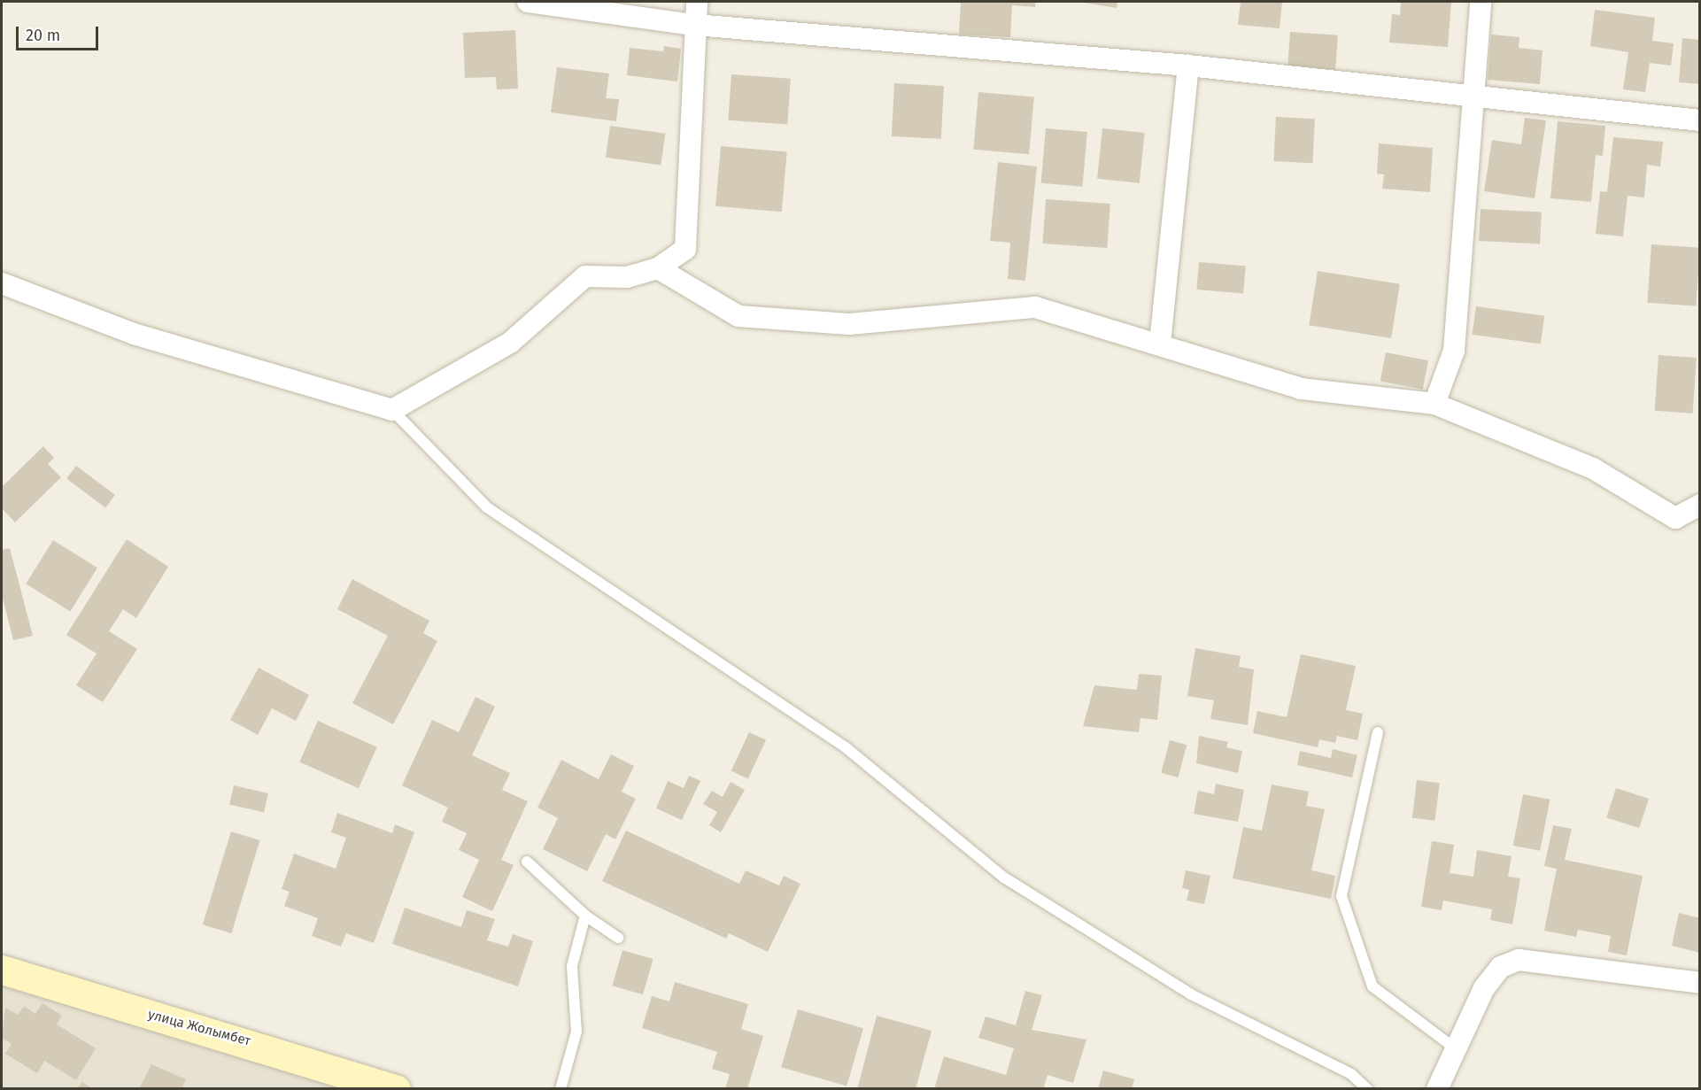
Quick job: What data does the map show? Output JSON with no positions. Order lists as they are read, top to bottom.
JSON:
{
  "streets": {
    "street": ["улица Жолымбет"]
  },
  "scale_bar": "20 m"
}
